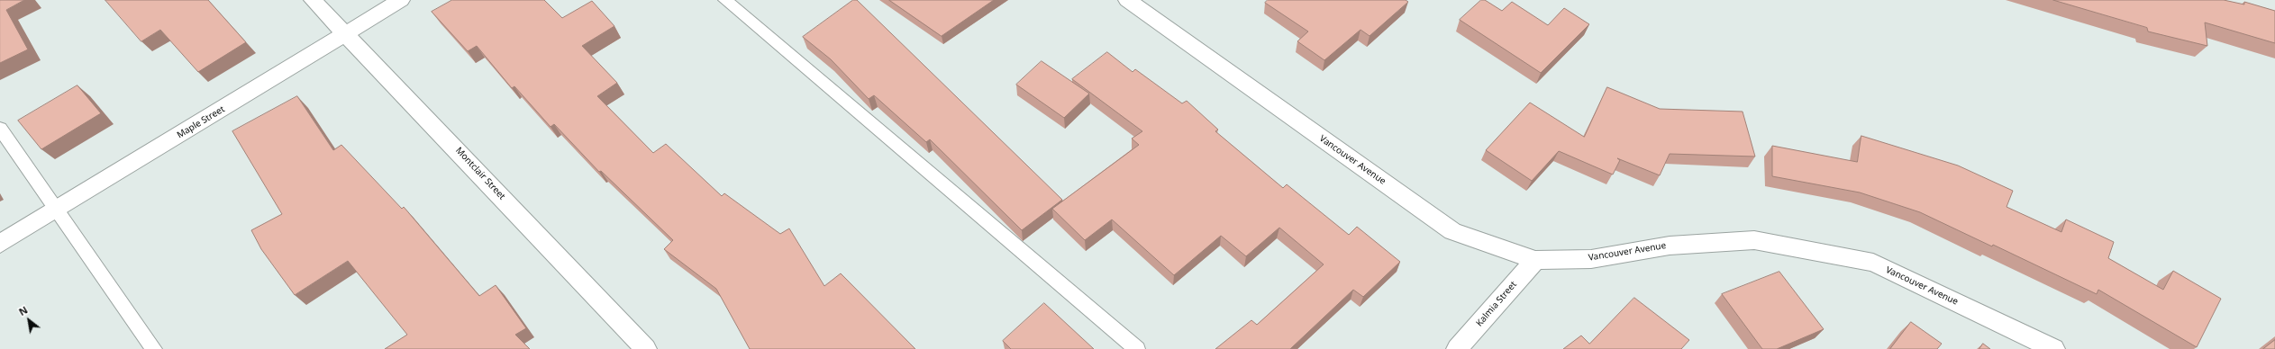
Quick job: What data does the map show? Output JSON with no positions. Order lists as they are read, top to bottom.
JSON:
{
  "streets": {
    "street": [
      "Maple Street",
      "Vancouver Avenue",
      "Montclair Street",
      "Kalmia Street"
    ]
  },
  "crossings": [
    ["Maple Street", "Montclair Street"],
    ["Vancouver Avenue", "Kalmia Street"]
  ],
  "north": "top left"
}
